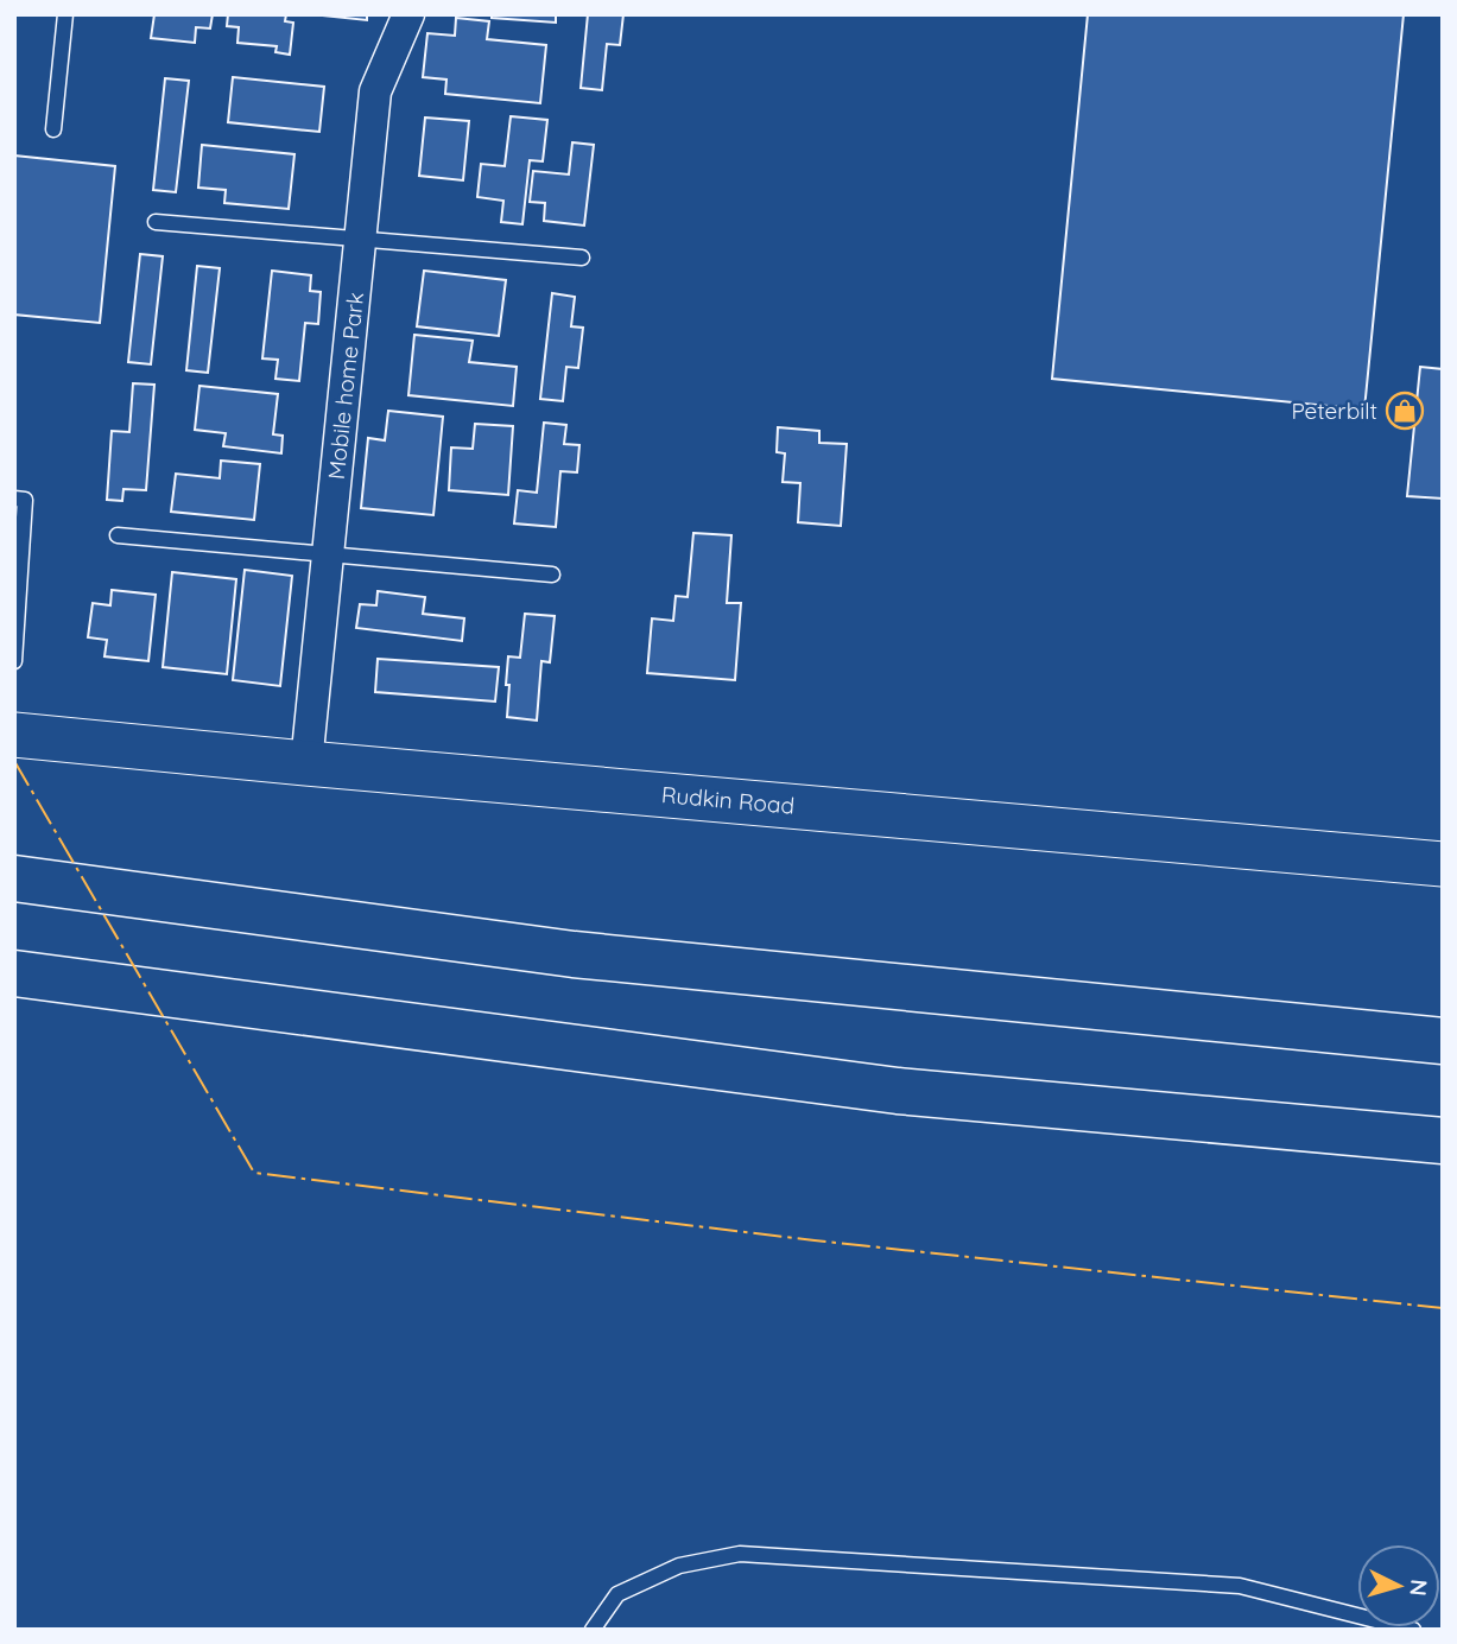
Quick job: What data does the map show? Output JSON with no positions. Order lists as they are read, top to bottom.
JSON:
{
  "streets": {
    "street": ["Mobile home Park", "Rudkin Road"]
  },
  "crossings": [
    ["Mobile home Park", "Rudkin Road"]
  ],
  "places": {
    "shop": ["Peterbilt"]
  },
  "north": "right"
}
